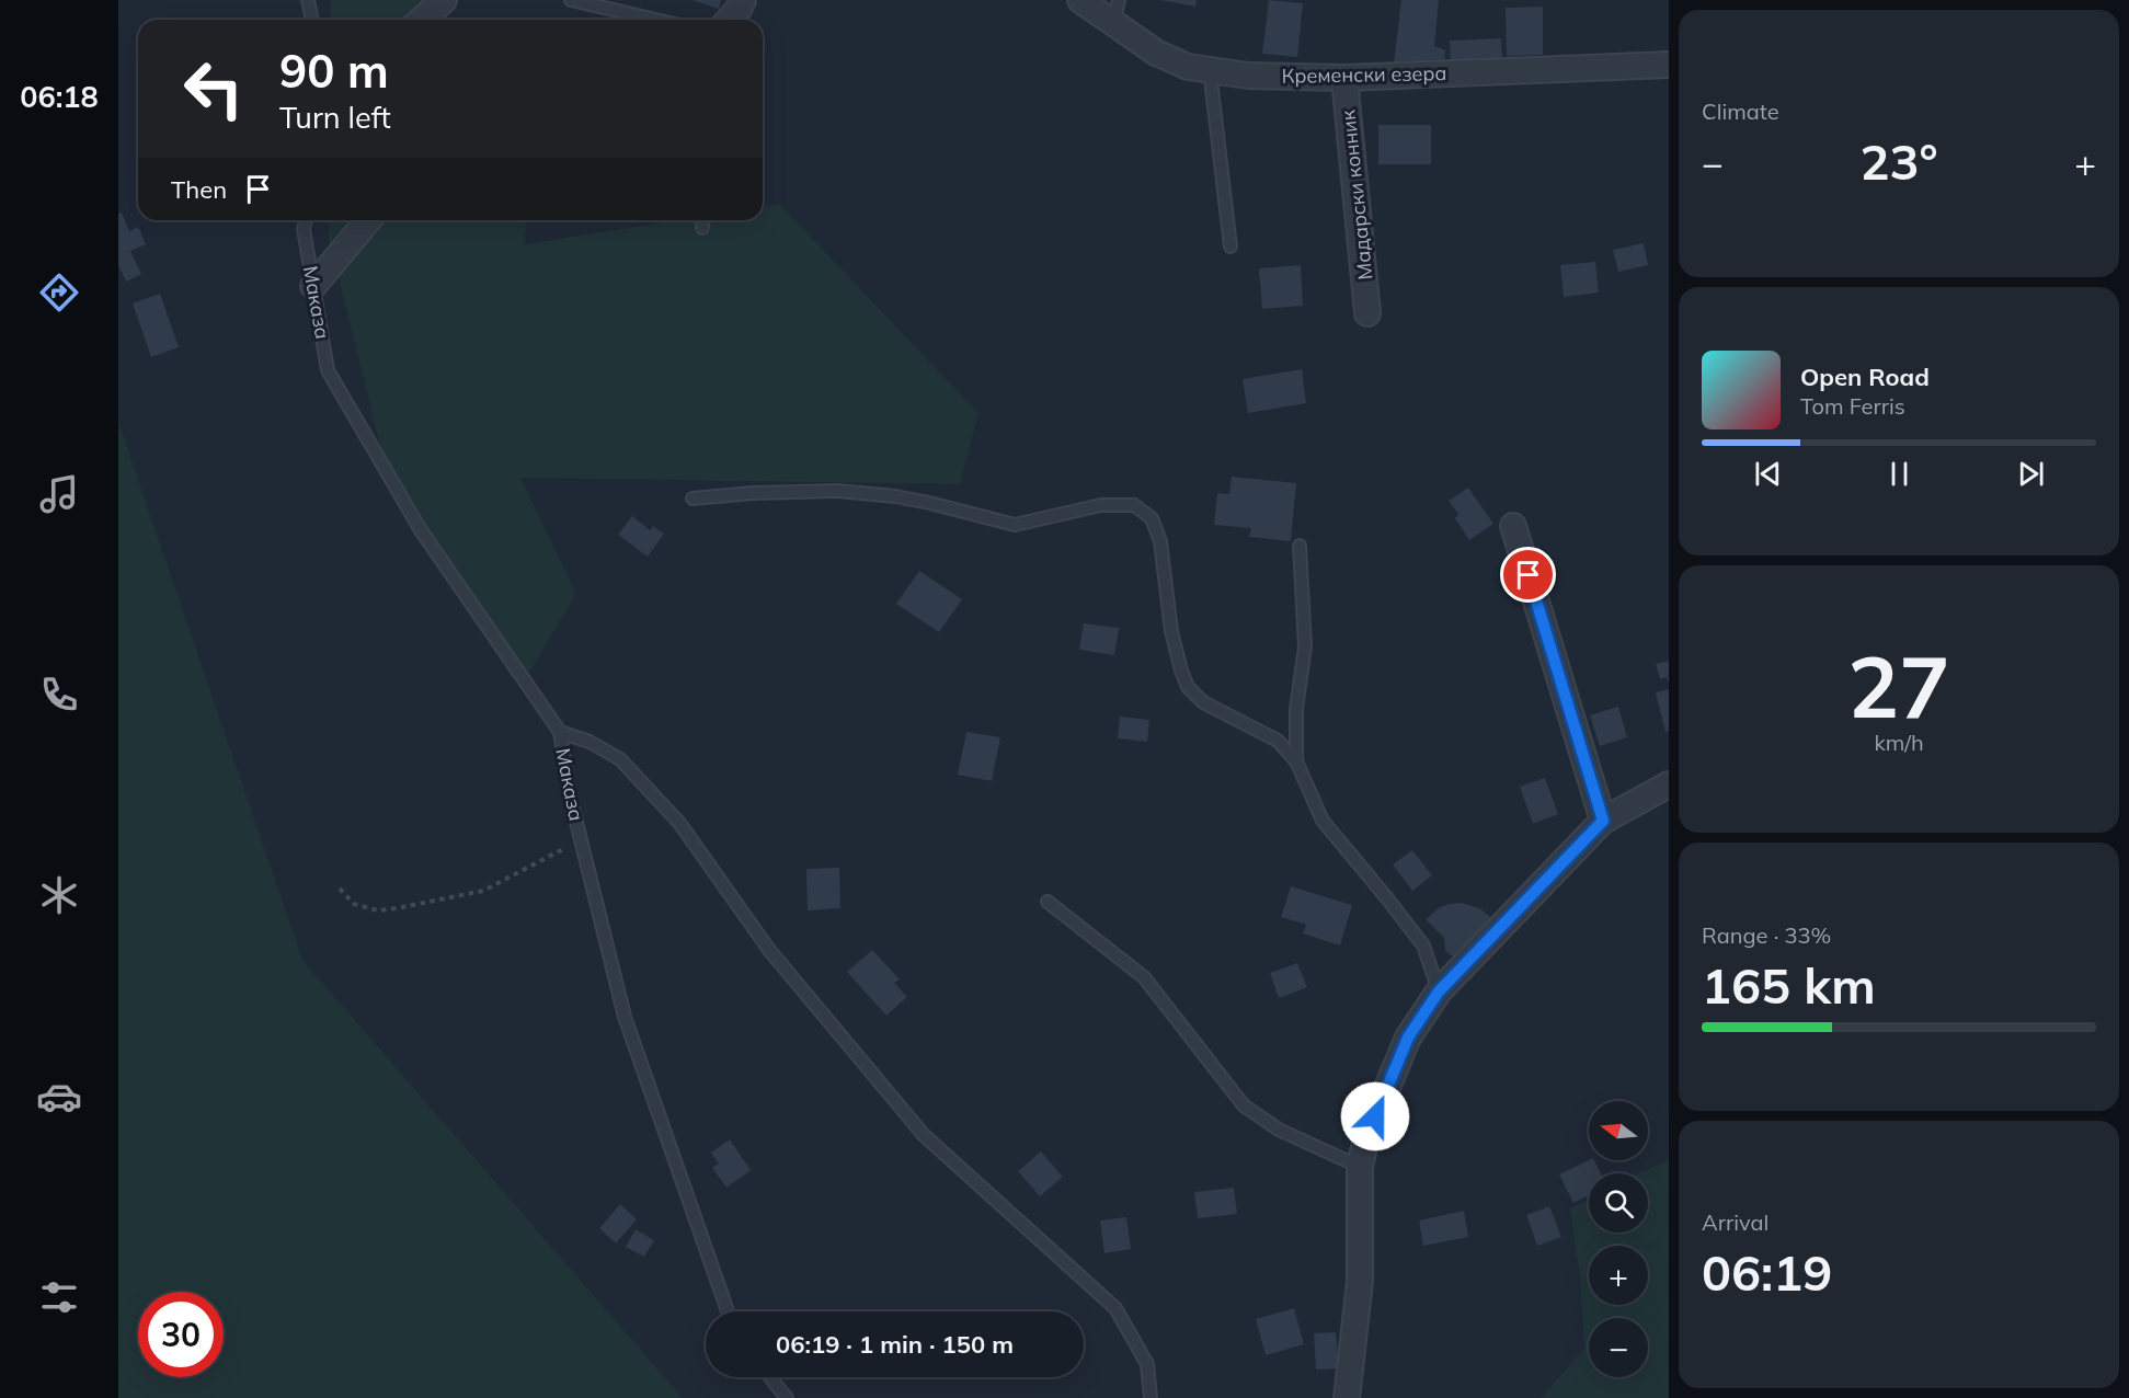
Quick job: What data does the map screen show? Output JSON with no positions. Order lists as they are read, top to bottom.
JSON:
{
  "streets": {
    "street": ["Кременски езера", "Мадарски конник"],
    "lane": ["Маказа"]
  },
  "crossings": [
    ["Кременски езера", "Мадарски конник"]
  ],
  "north": "left",
  "page": {
    "tabs": "06:18",
    "tile": [
      "Climate",
      ["27", "km/h"],
      ["Range · 33%", "165 km"],
      ["Arrival", "06:19"]
    ],
    "turn": ["90 m", "Turn left"],
    "heat": ["−", "23°", "+"],
    "then": "Then",
    "song": ["Open Road", "Tom Ferris"],
    "map_buttons": ["+", "−"],
    "limit": "30",
    "trip": "06:19 · 1 min · 150 m"
  }
}
